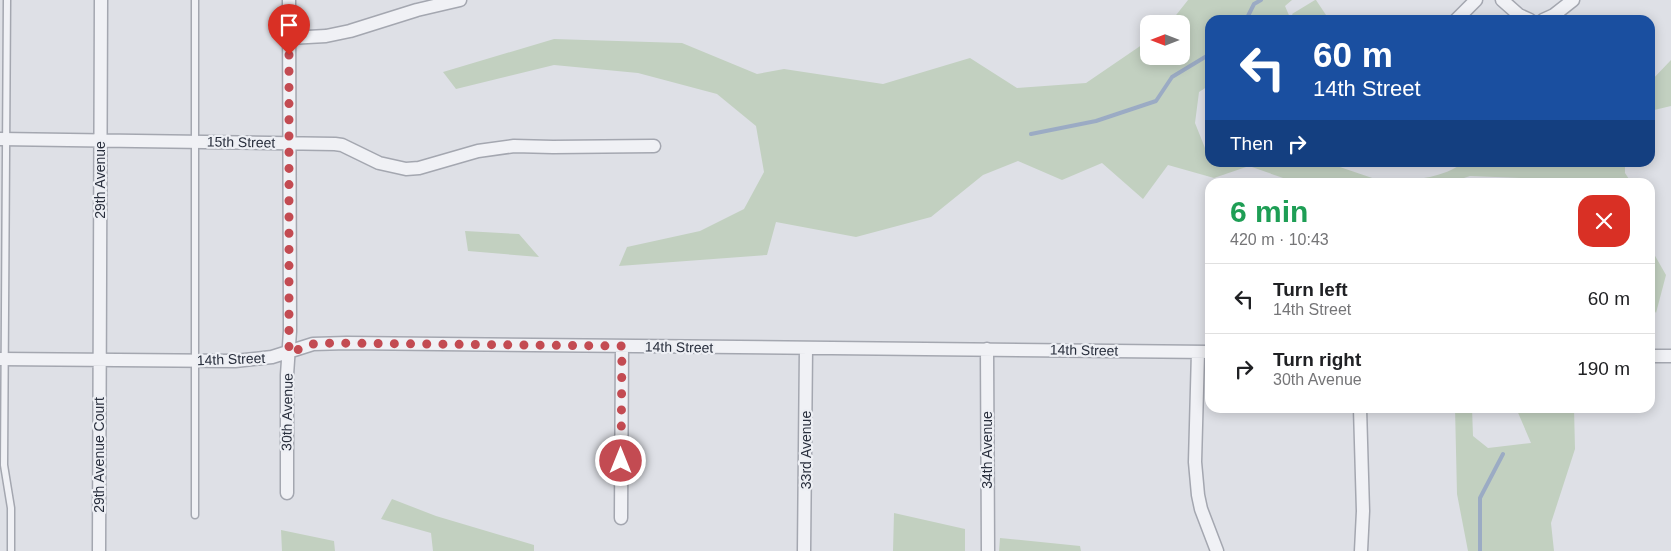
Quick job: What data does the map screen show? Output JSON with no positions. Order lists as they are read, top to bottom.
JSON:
{
  "streets": {
    "street": [
      "15th Street",
      "29th Avenue",
      "14th Street",
      "30th Avenue",
      "33rd Avenue",
      "34th Avenue",
      "29th Avenue Court"
    ]
  },
  "crossings": [
    ["15th Street", "29th Avenue"],
    ["15th Street", "30th Avenue"],
    ["29th Avenue", "14th Street"],
    ["29th Avenue", "29th Avenue Court"],
    ["14th Street", "30th Avenue"],
    ["14th Street", "33rd Avenue"],
    ["14th Street", "34th Avenue"],
    ["14th Street", "29th Avenue Court"]
  ],
  "north": "left",
  "page": {
    "turn": ["60 m", "14th Street"],
    "then": "Then",
    "heading": ["6 min", "420 m · 10:43"],
    "list": [
      {
        "name": "Turn left",
        "note": "14th Street",
        "value": "60 m"
      },
      {
        "name": "Turn right",
        "note": "30th Avenue",
        "value": "190 m"
      }
    ]
  }
}
